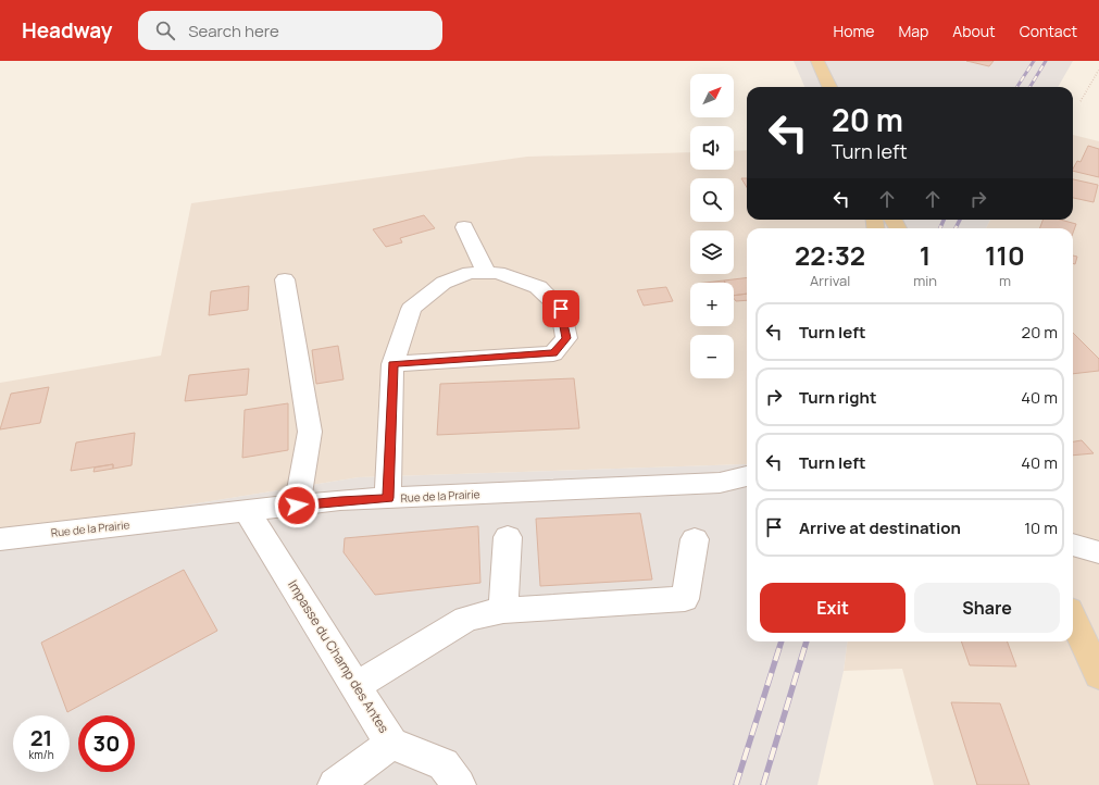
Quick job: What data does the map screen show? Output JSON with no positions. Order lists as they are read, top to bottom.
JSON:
{
  "streets": {
    "street": ["Rue de la Prairie", "Impasse du Champ des Antes"]
  },
  "crossings": [
    ["Rue de la Prairie", "Impasse du Champ des Antes"]
  ],
  "north": "top right",
  "page": {
    "header": "Headway",
    "search": "Search here",
    "nav": [
      "Home",
      "Map",
      "About",
      "Contact"
    ],
    "map_buttons": ["+", "−"],
    "turn": ["20 m", "Turn left"],
    "eta": [
      "22:32",
      "Arrival",
      "1",
      "min",
      "110",
      "m"
    ],
    "list": [
      {
        "name": "Turn left",
        "value": "20 m"
      },
      {
        "name": "Turn right",
        "value": "40 m"
      },
      {
        "name": "Turn left",
        "value": "40 m"
      },
      {
        "name": "Arrive at destination",
        "value": "10 m"
      }
    ],
    "buttons": ["Exit", "Share"],
    "speed": "21 km/h",
    "limit": "30"
  }
}
